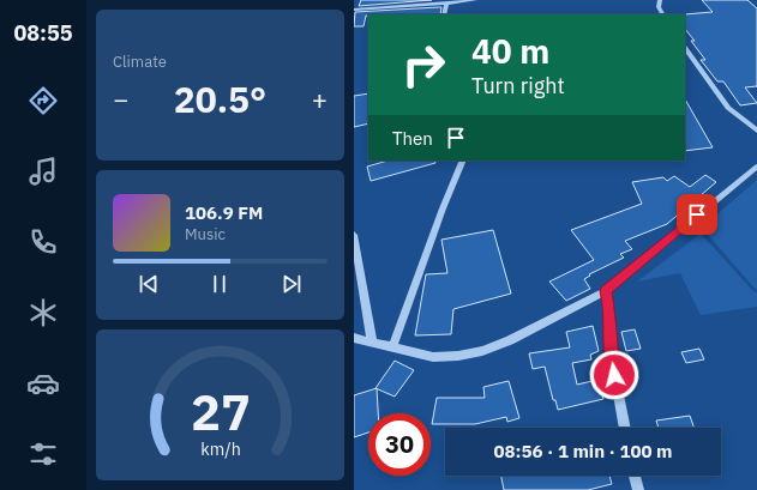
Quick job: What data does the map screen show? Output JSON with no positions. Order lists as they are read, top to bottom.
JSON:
{
  "page": {
    "tabs": "08:55",
    "tile": "Climate",
    "turn": ["40 m", "Turn right"],
    "heat": ["−", "20.5°", "+"],
    "then": "Then",
    "song": ["106.9 FM", "Music"],
    "limit": "30",
    "trip": "08:56 · 1 min · 100 m",
    "gauge": ["27", "km/h"]
  }
}
